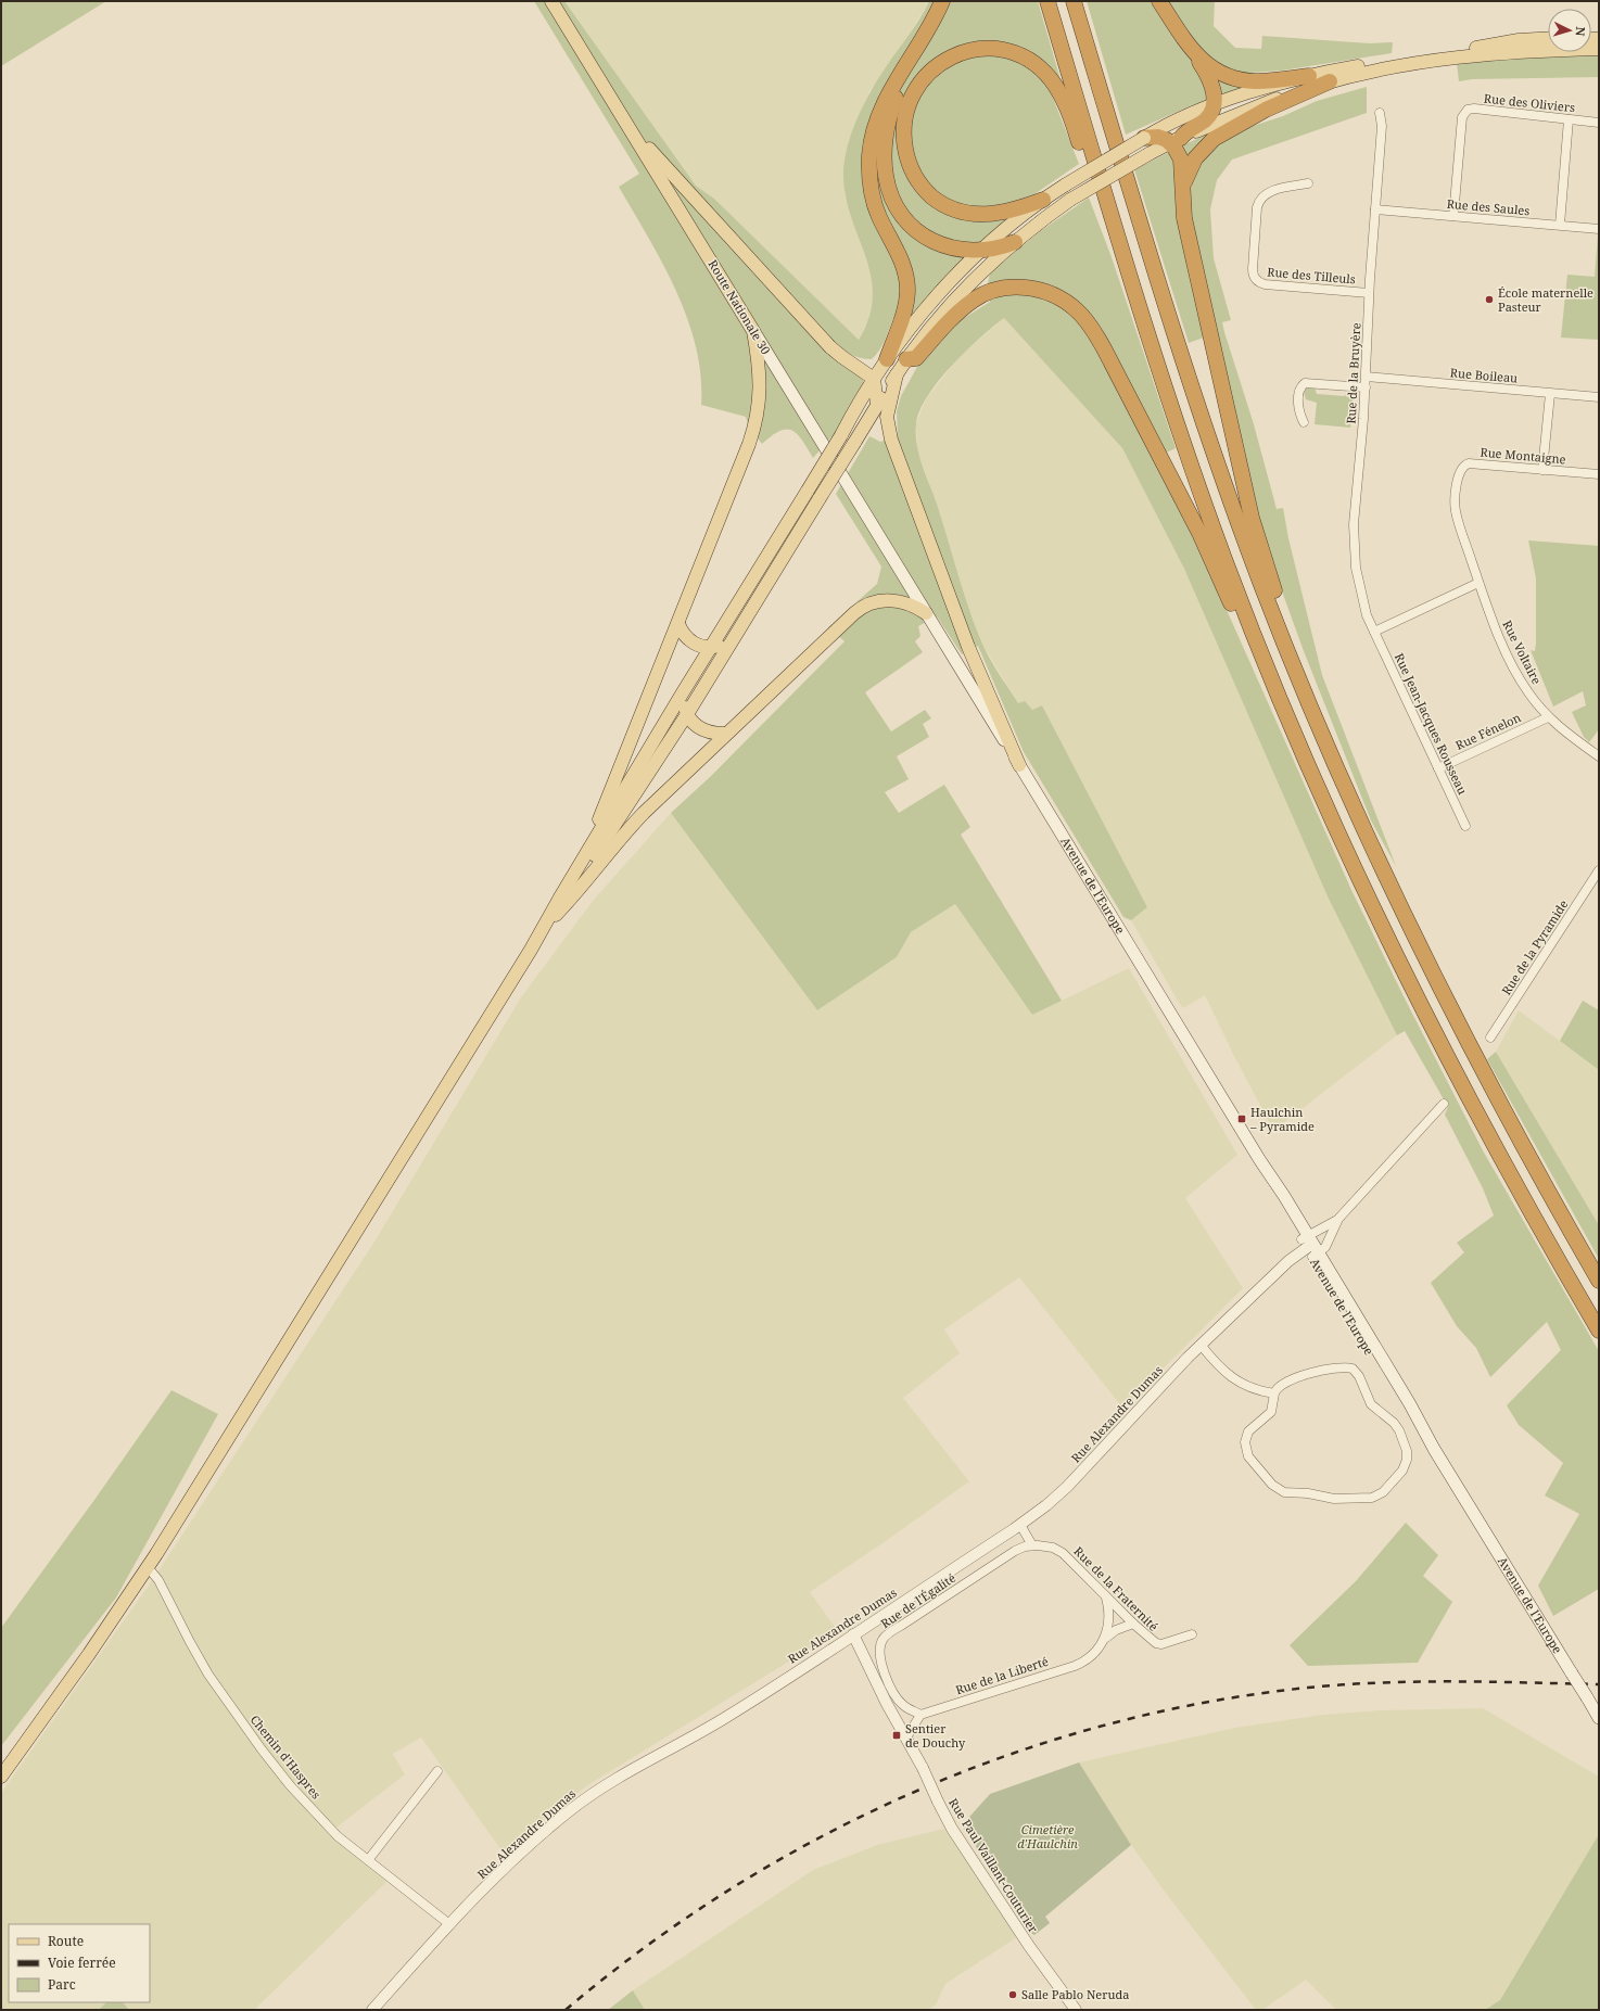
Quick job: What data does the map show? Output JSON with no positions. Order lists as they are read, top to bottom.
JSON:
{
  "streets": {
    "main road": ["Route Nationale 30", "Avenue de l'Europe"],
    "street": [
      "Rue des Oliviers",
      "Rue des Saules",
      "Rue des Tilleuls",
      "Rue de la Bruyère",
      "Rue Boileau",
      "Rue Montaigne",
      "Rue Voltaire",
      "Rue Jean-Jacques Rousseau",
      "Rue Fénelon",
      "Rue de la Pyramide",
      "Rue Alexandre Dumas",
      "Rue de la Fraternité",
      "Rue de l'Égalité",
      "Rue de la Liberté",
      "Chemin d'Haspres",
      "Rue Paul Vaillant-Couturier"
    ]
  },
  "crossings": [
    ["Rue des Oliviers", "Rue des Saules"],
    ["Rue des Saules", "Rue de la Bruyère"],
    ["Rue des Tilleuls", "Rue de la Bruyère"],
    ["Route Nationale 30", "Avenue de l'Europe"],
    ["Rue de la Bruyère", "Rue Boileau"],
    ["Rue de la Bruyère", "Rue Jean-Jacques Rousseau"],
    ["Rue Montaigne", "Rue Voltaire"],
    ["Rue Voltaire", "Rue Fénelon"],
    ["Rue Jean-Jacques Rousseau", "Rue Fénelon"],
    ["Avenue de l'Europe", "Rue Alexandre Dumas"],
    ["Rue Alexandre Dumas", "Chemin d'Haspres"],
    ["Rue Alexandre Dumas", "Rue Paul Vaillant-Couturier"],
    ["Rue de la Fraternité", "Rue de l'Égalité"],
    ["Rue de la Fraternité", "Rue de la Liberté"],
    ["Rue de l'Égalité", "Rue de la Liberté"]
  ],
  "parks": ["Cimetière d'Haulchin"],
  "places": {
    "other": ["École maternelle Pasteur", "Salle Pablo Neruda"],
    "transit": ["Haulchin – Pyramide", "Sentier de Douchy"]
  },
  "legend": ["Route", "Voie ferrée", "Parc"],
  "north": "right"
}
